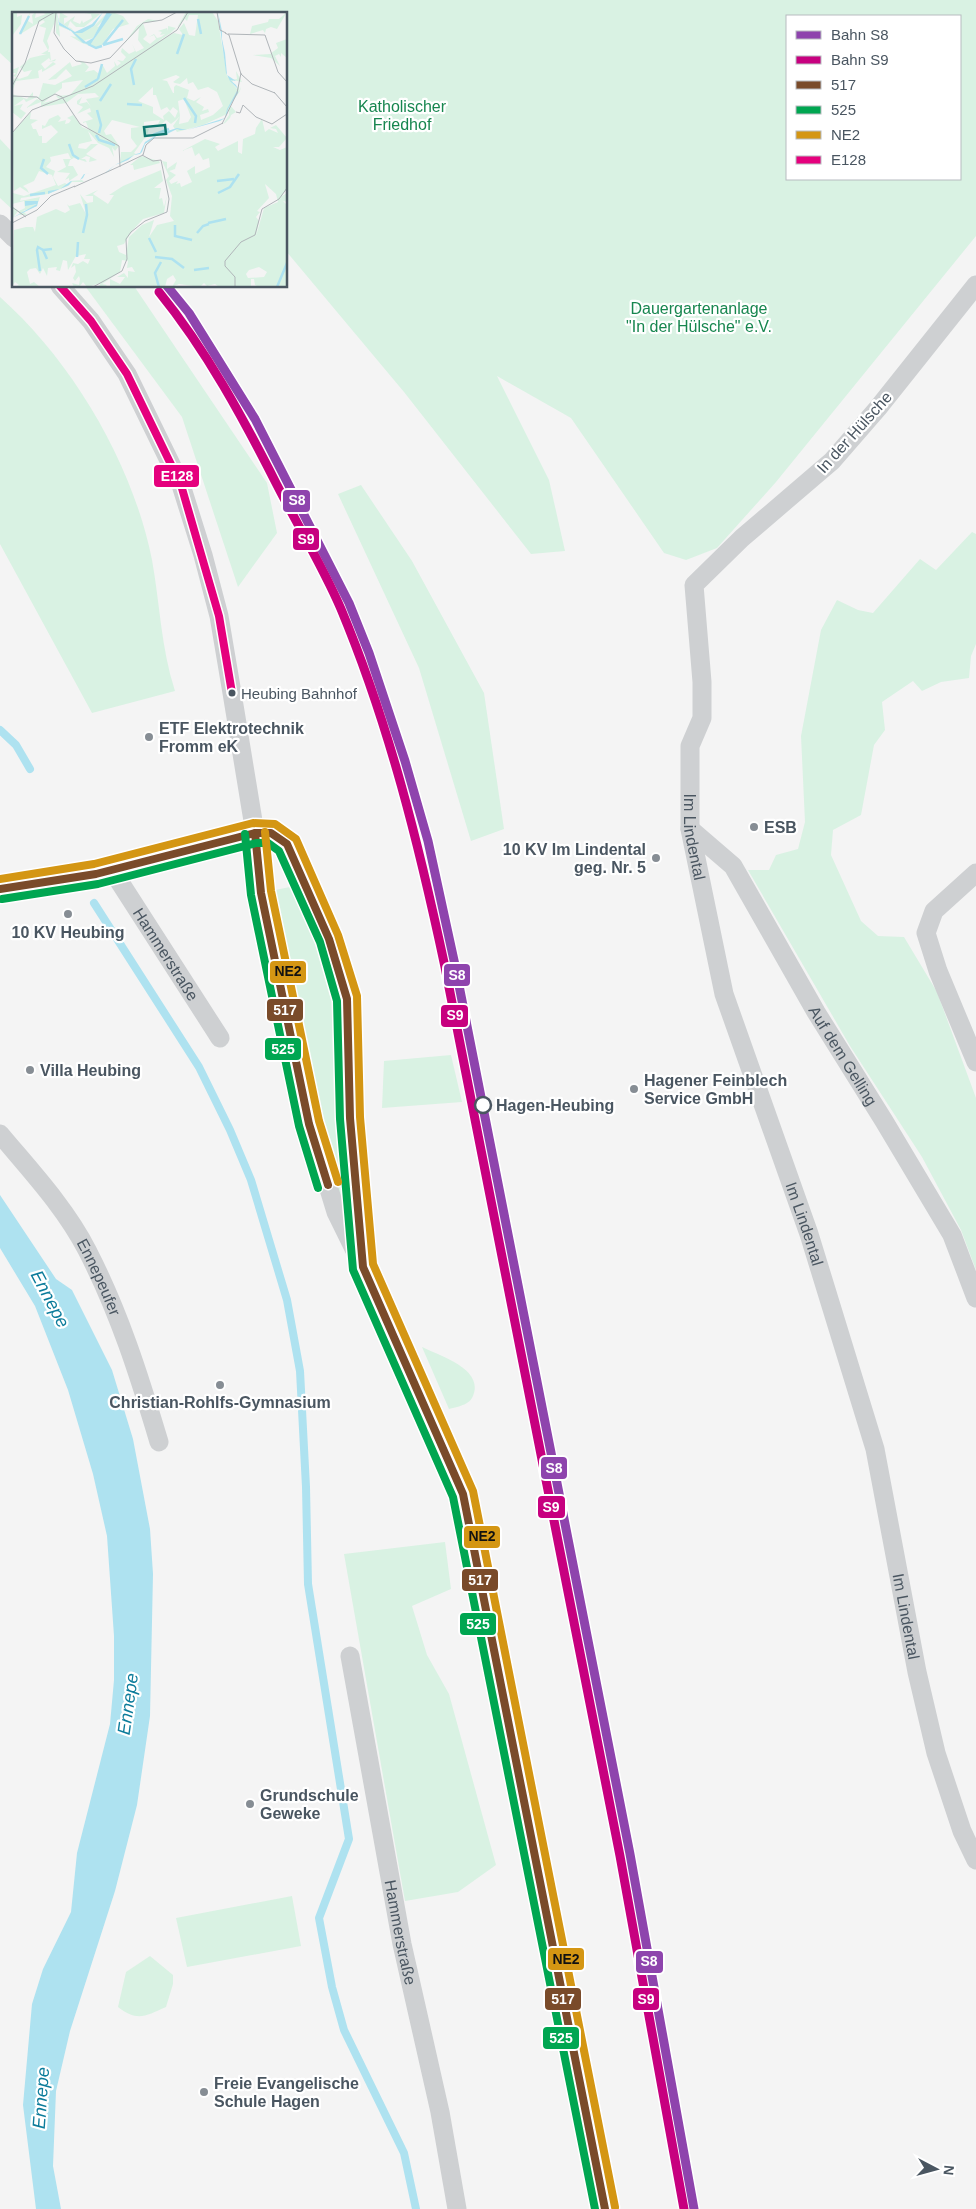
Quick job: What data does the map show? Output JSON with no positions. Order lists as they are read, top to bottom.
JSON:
{
  "streets": {
    "street": [
      "In der Hülsche",
      "Im Lindental",
      "Hammerstraße",
      "Auf dem Gelling",
      "Ennepeufer"
    ]
  },
  "crossings": [
    ["In der Hülsche", "Im Lindental"],
    ["Im Lindental", "Auf dem Gelling"]
  ],
  "water": ["Ennepe"],
  "parks": ["Katholischer Friedhof", "Dauergartenanlage \"In der Hülsche\" e.V."],
  "places": [
    "Heubing Bahnhof",
    "ETF Elektrotechnik Fromm eK",
    "ESB",
    "10 KV Im Lindental geg. Nr. 5",
    "10 KV Heubing",
    "Villa Heubing",
    "Hagener Feinblech Service GmbH",
    "Hagen-Heubing",
    "Christian-Rohlfs-Gymnasium",
    "Grundschule Geweke",
    "Freie Evangelische Schule Hagen"
  ],
  "lines": [
    "rail line S8",
    "transit line E128",
    "rail line S9",
    "transit line NE2",
    "transit line 517",
    "transit line 525"
  ],
  "legend": [
    "Bahn S8",
    "Bahn S9",
    "517",
    "525",
    "NE2",
    "E128"
  ],
  "north": "right"
}
